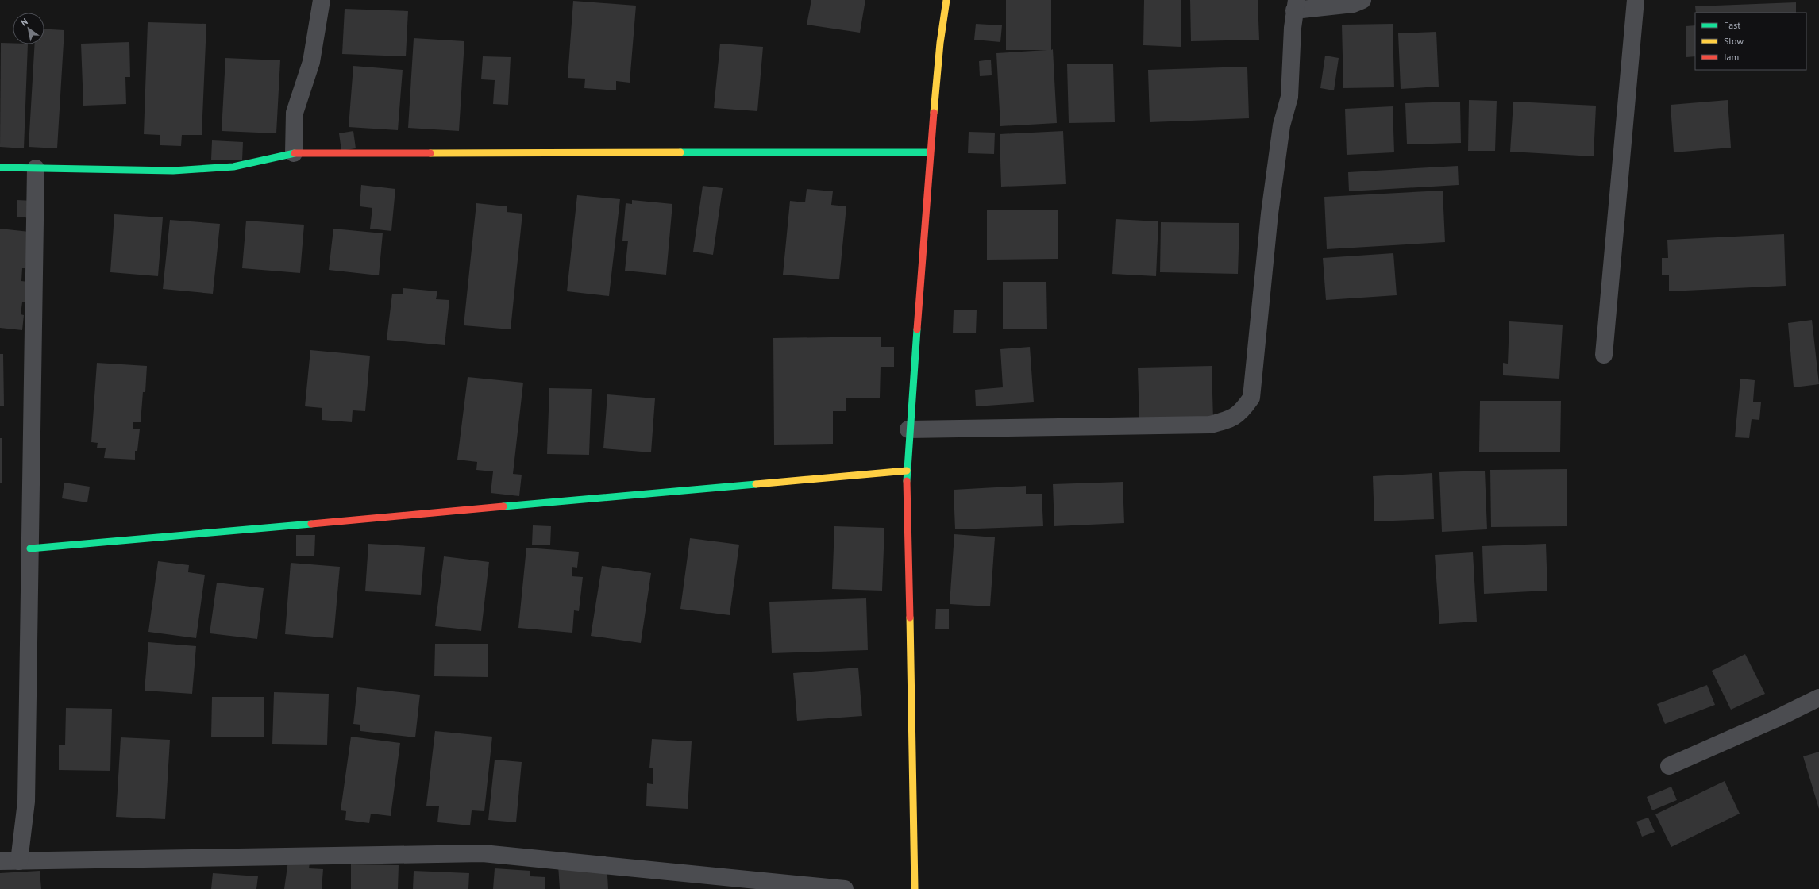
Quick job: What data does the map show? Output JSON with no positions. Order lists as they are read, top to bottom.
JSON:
{
  "legend": ["Fast", "Slow", "Jam"],
  "north": "top left"
}
